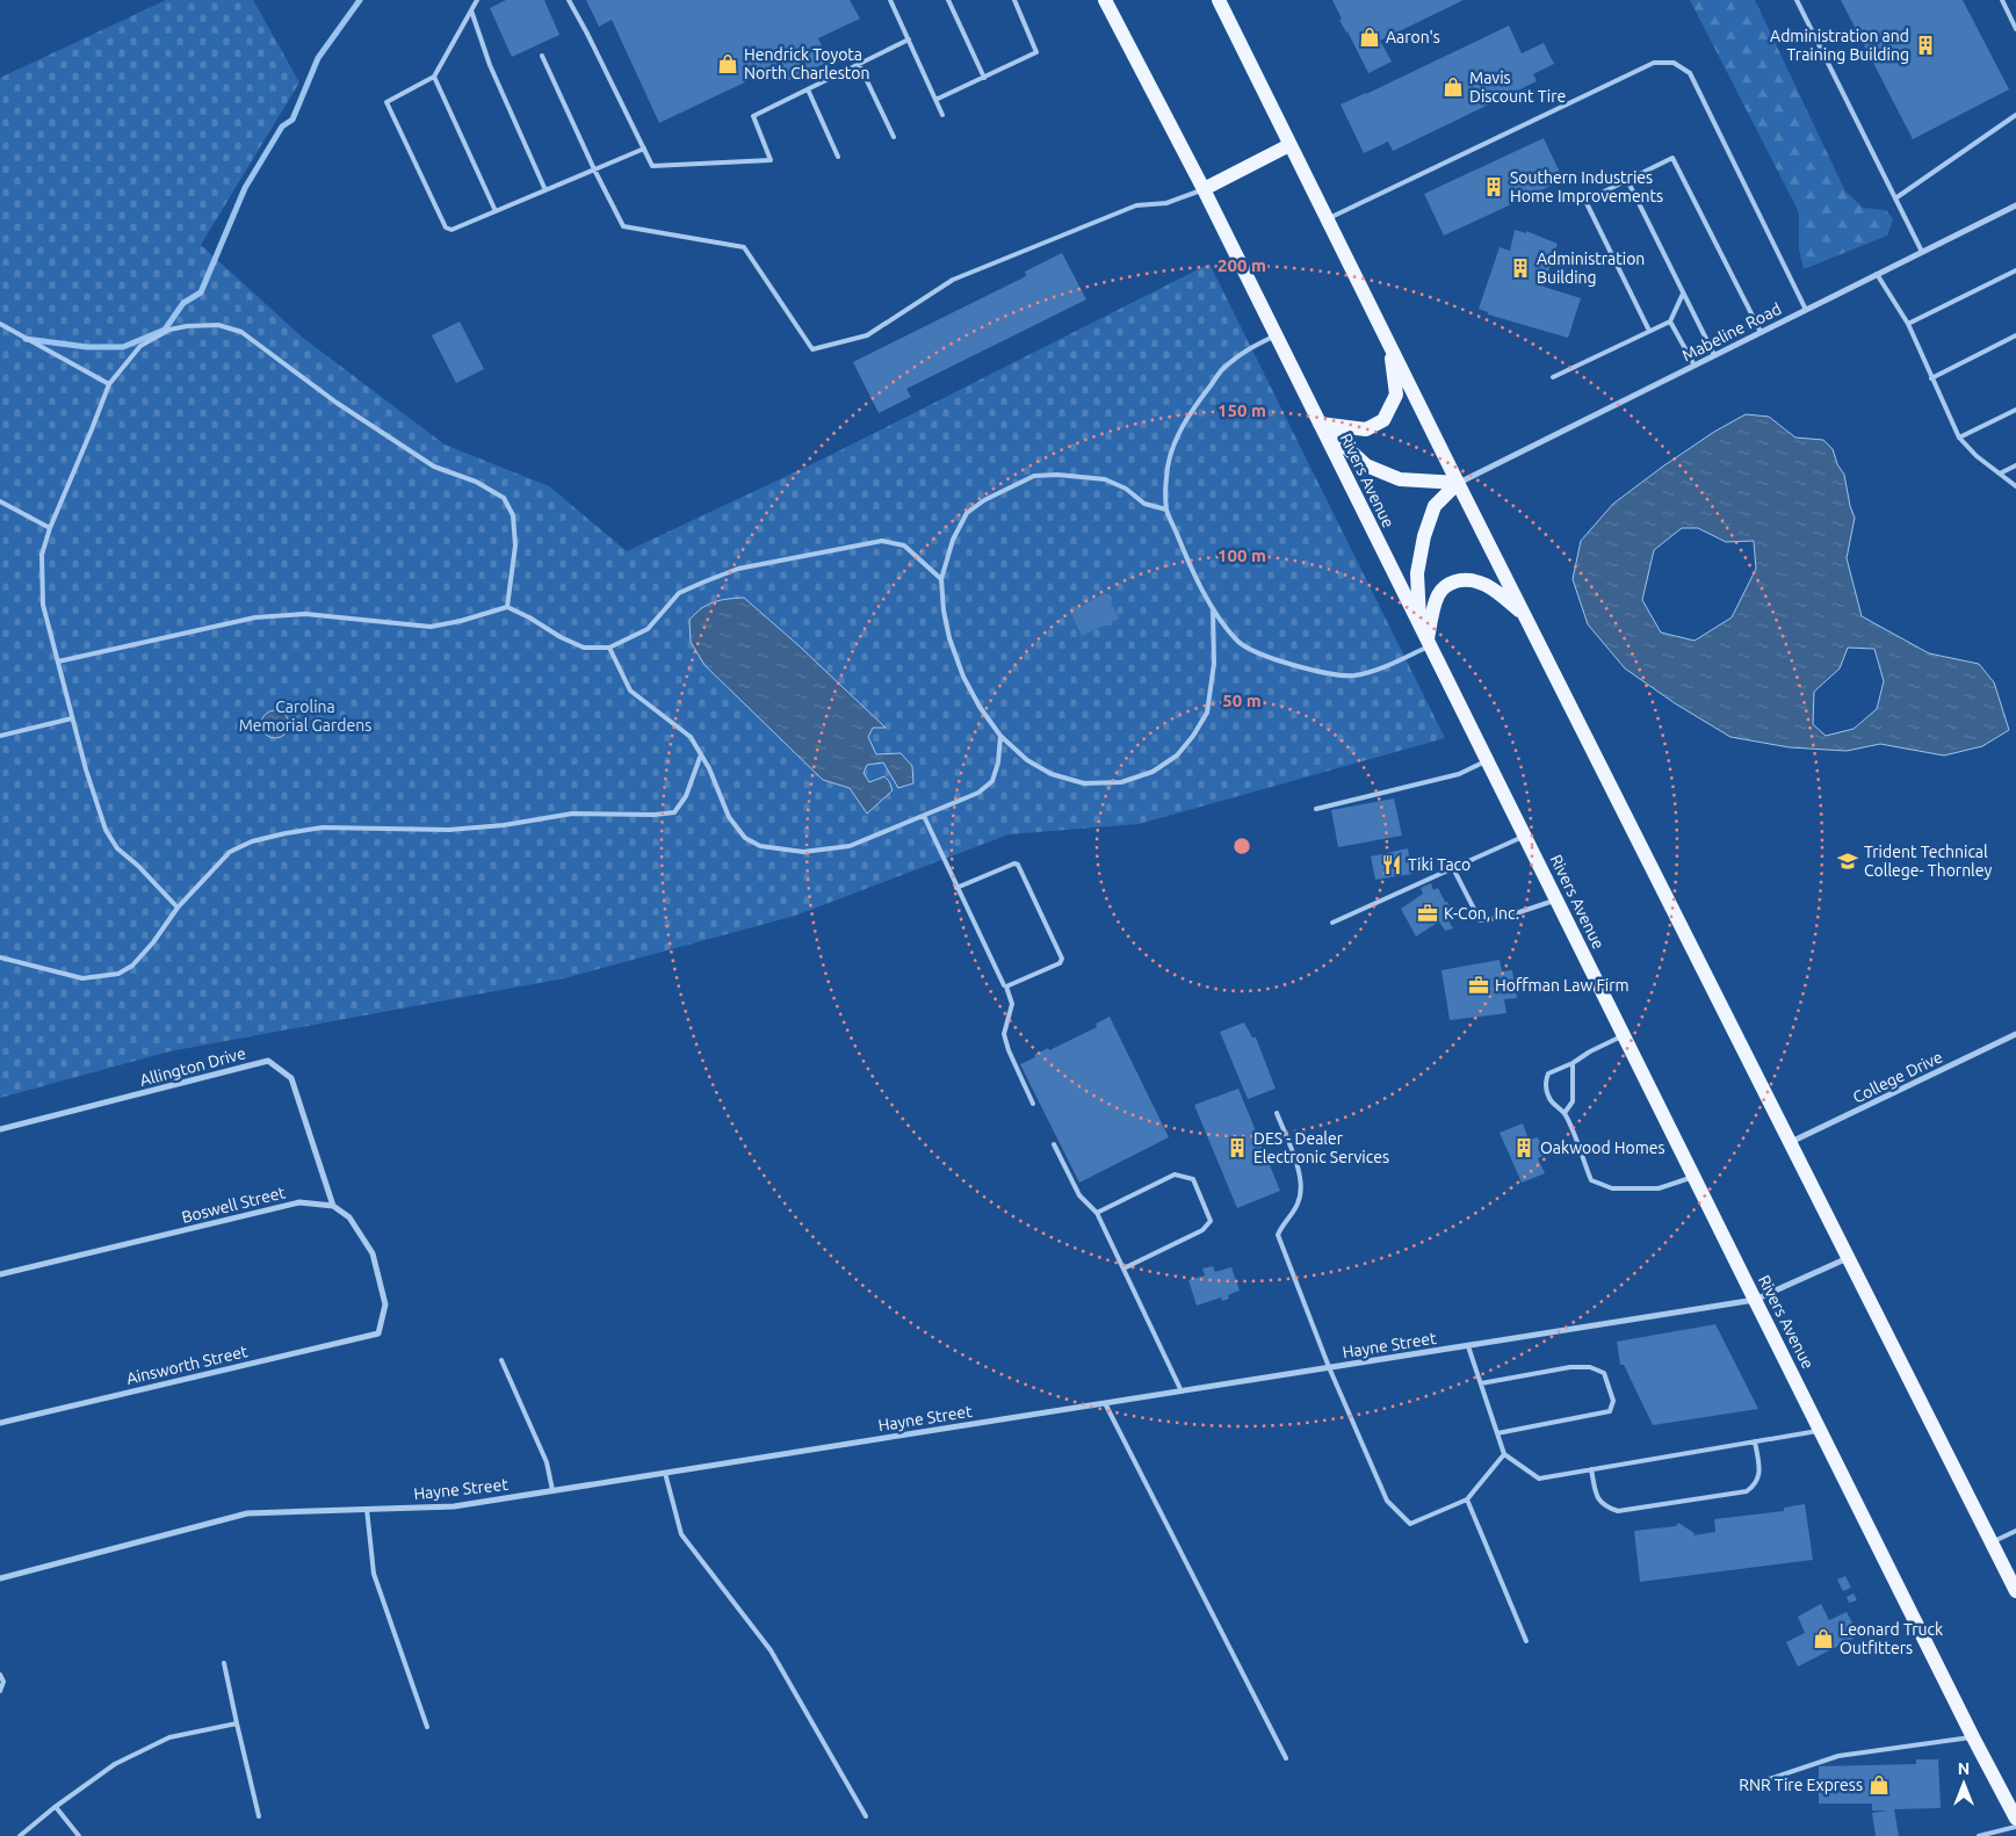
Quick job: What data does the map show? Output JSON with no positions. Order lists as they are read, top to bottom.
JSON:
{
  "streets": {
    "main road": ["Rivers Avenue"],
    "street": [
      "Mabeline Road",
      "Allington Drive",
      "College Drive",
      "Boswell Street",
      "Hayne Street",
      "Ainsworth Street"
    ]
  },
  "crossings": [
    ["Rivers Avenue", "Hayne Street"],
    ["Allington Drive", "Boswell Street"],
    ["Allington Drive", "Ainsworth Street"],
    ["Boswell Street", "Ainsworth Street"]
  ],
  "parks": ["Carolina Memorial Gardens"],
  "places": {
    "shop": [
      "Aaron's",
      "Hendrick Toyota North Charleston",
      "Mavis Discount Tire",
      "Leonard Truck Outfitters",
      "RNR Tire Express"
    ],
    "building": [
      "Administration and Training Building",
      "Southern Industries Home Improvements",
      "Administration Building",
      "DES - Dealer Electronic Services",
      "Oakwood Homes"
    ],
    "school or university": ["Trident Technical College- Thornley"],
    "restaurant": ["Tiki Taco"],
    "office": ["K-Con, Inc.", "Hoffman Law Firm"]
  },
  "north": "top",
  "rings": [
    "200 m",
    "150 m",
    "100 m",
    "50 m"
  ]
}
